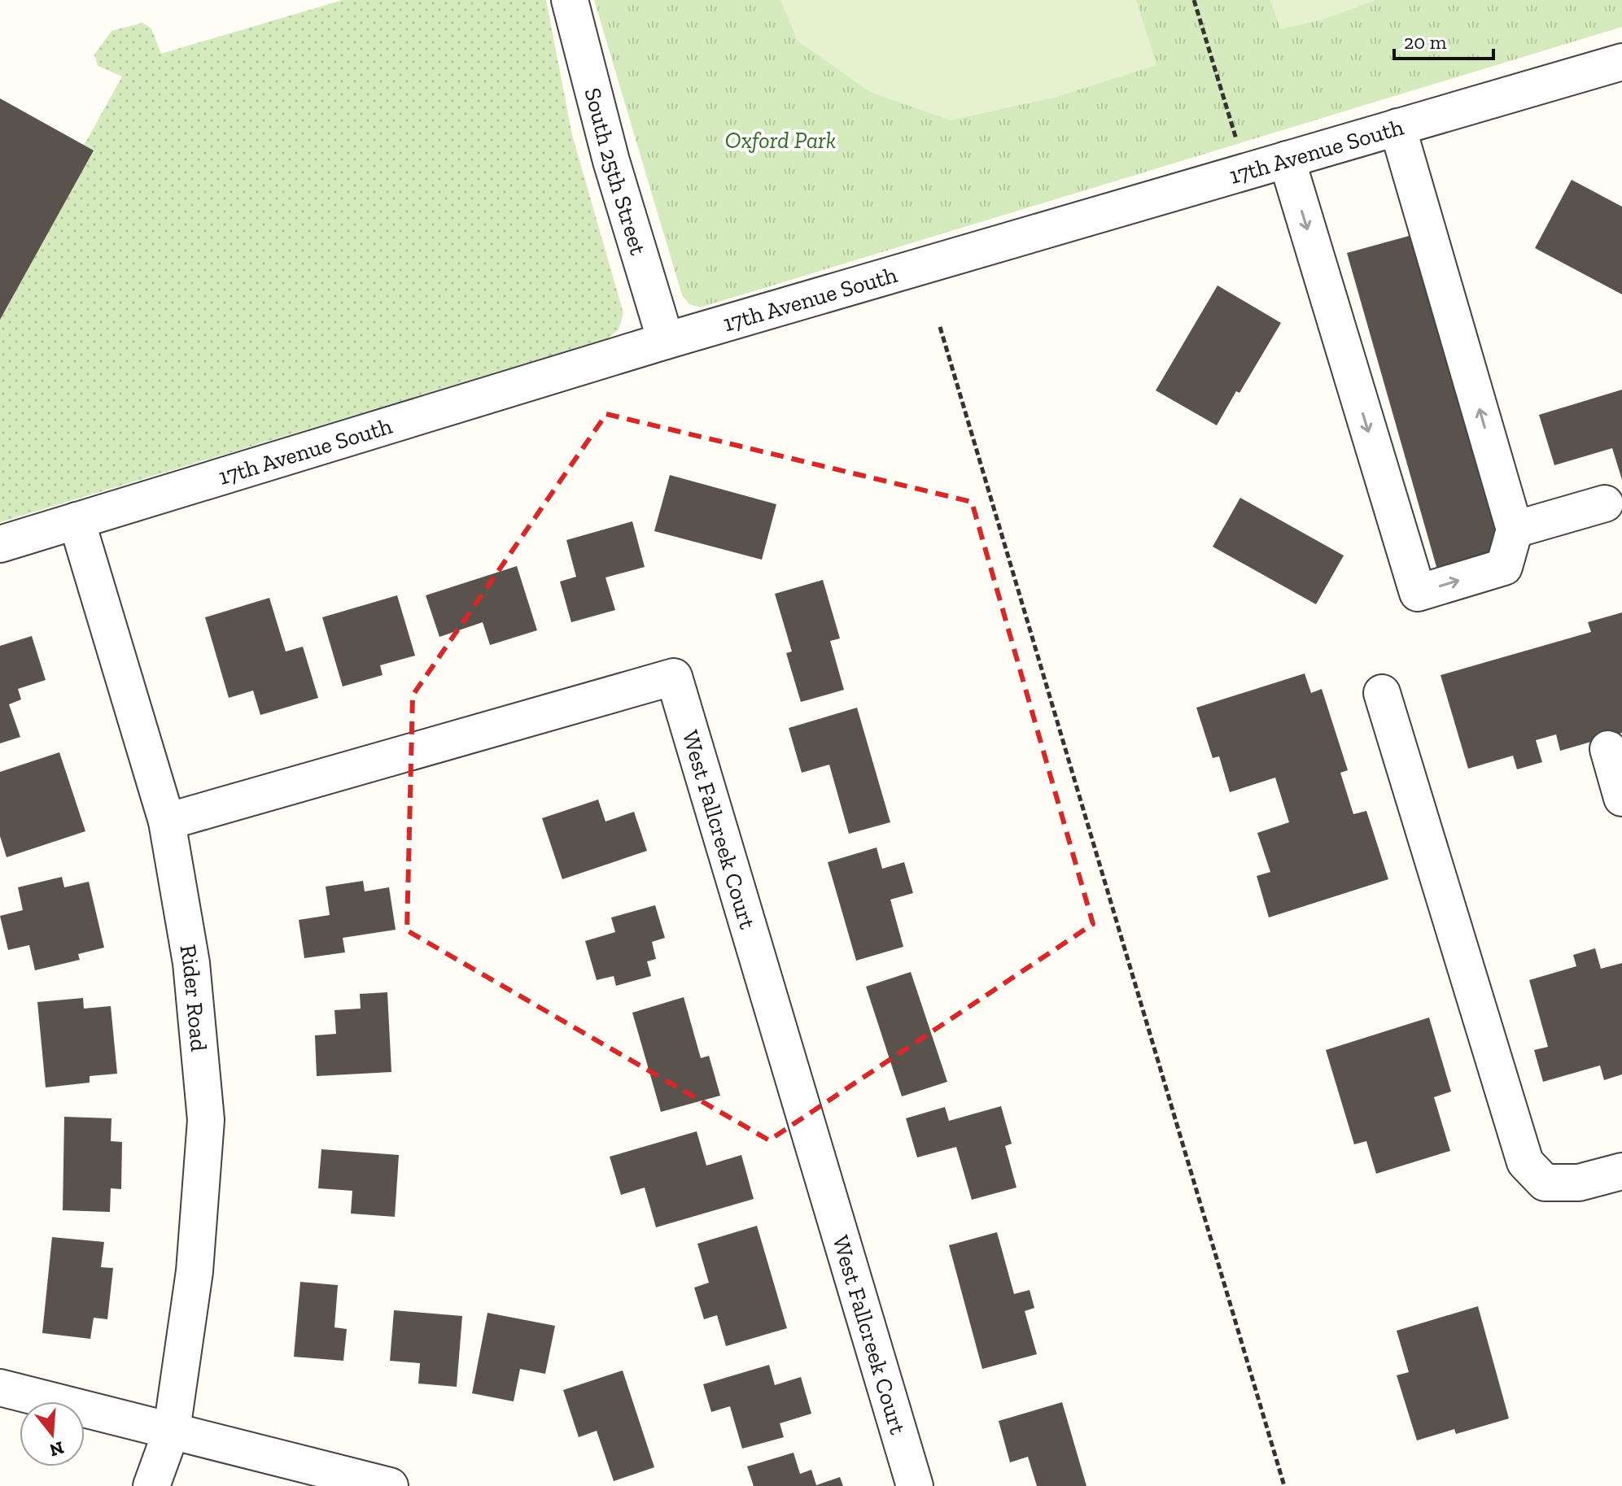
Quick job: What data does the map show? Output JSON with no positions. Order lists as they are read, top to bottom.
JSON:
{
  "streets": {
    "street": [
      "17th Avenue South",
      "South 25th Street",
      "West Fallcreek Court",
      "Rider Road"
    ]
  },
  "crossings": [
    ["17th Avenue South", "South 25th Street"],
    ["17th Avenue South", "Rider Road"],
    ["West Fallcreek Court", "Rider Road"]
  ],
  "parks": ["Oxford Park"],
  "scale_bar": "20 m",
  "north": "bottom"
}
